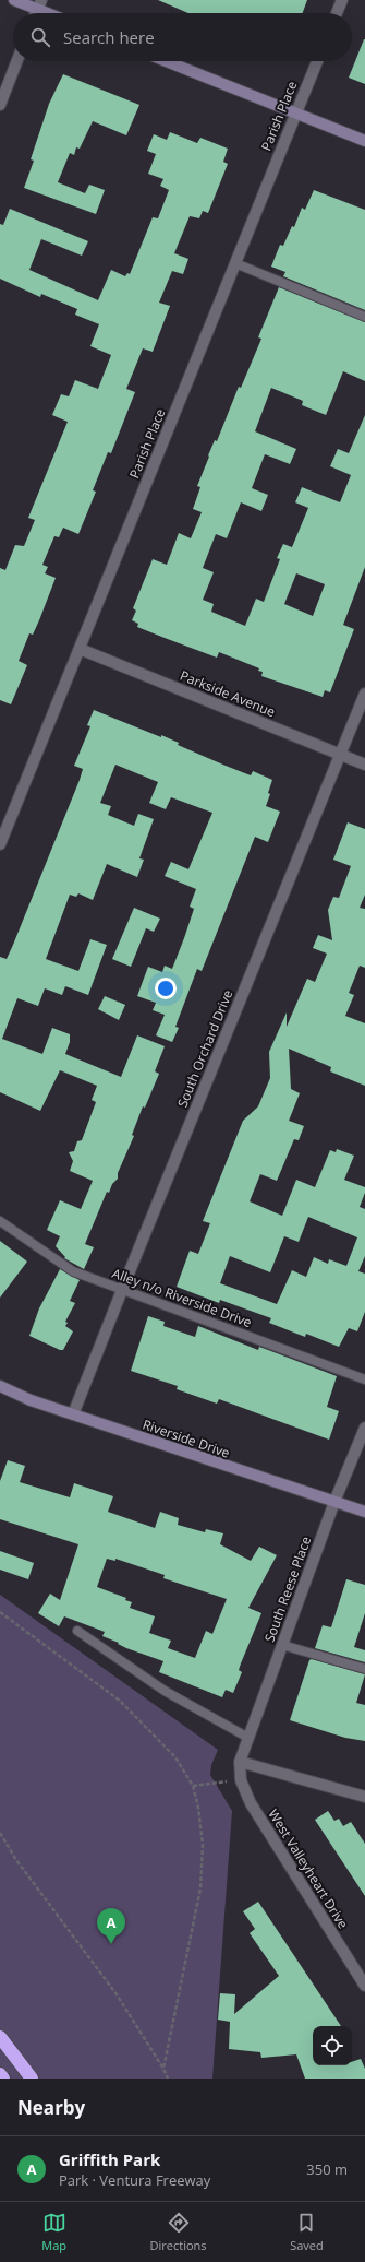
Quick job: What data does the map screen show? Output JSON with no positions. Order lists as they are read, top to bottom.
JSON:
{
  "streets": {
    "main road": ["Riverside Drive"],
    "street": [
      "Parish Place",
      "Parkside Avenue",
      "South Orchard Drive",
      "South Reese Place",
      "West Valleyheart Drive"
    ],
    "lane": ["Alley n/o Riverside Drive"]
  },
  "crossings": [
    ["Parish Place", "Parkside Avenue"],
    ["Parkside Avenue", "South Orchard Drive"],
    ["South Orchard Drive", "Alley n/o Riverside Drive"],
    ["South Orchard Drive", "Riverside Drive"],
    ["Riverside Drive", "South Reese Place"],
    ["South Reese Place", "West Valleyheart Drive"]
  ],
  "page": {
    "search": "Search here",
    "pins": "A",
    "heading": "Nearby",
    "list": [
      {
        "mark": "A",
        "name": "Griffith Park",
        "note": "Park · Ventura Freeway",
        "value": "350 m"
      }
    ],
    "nav": ["Map", "Directions", "Saved"]
  }
}
